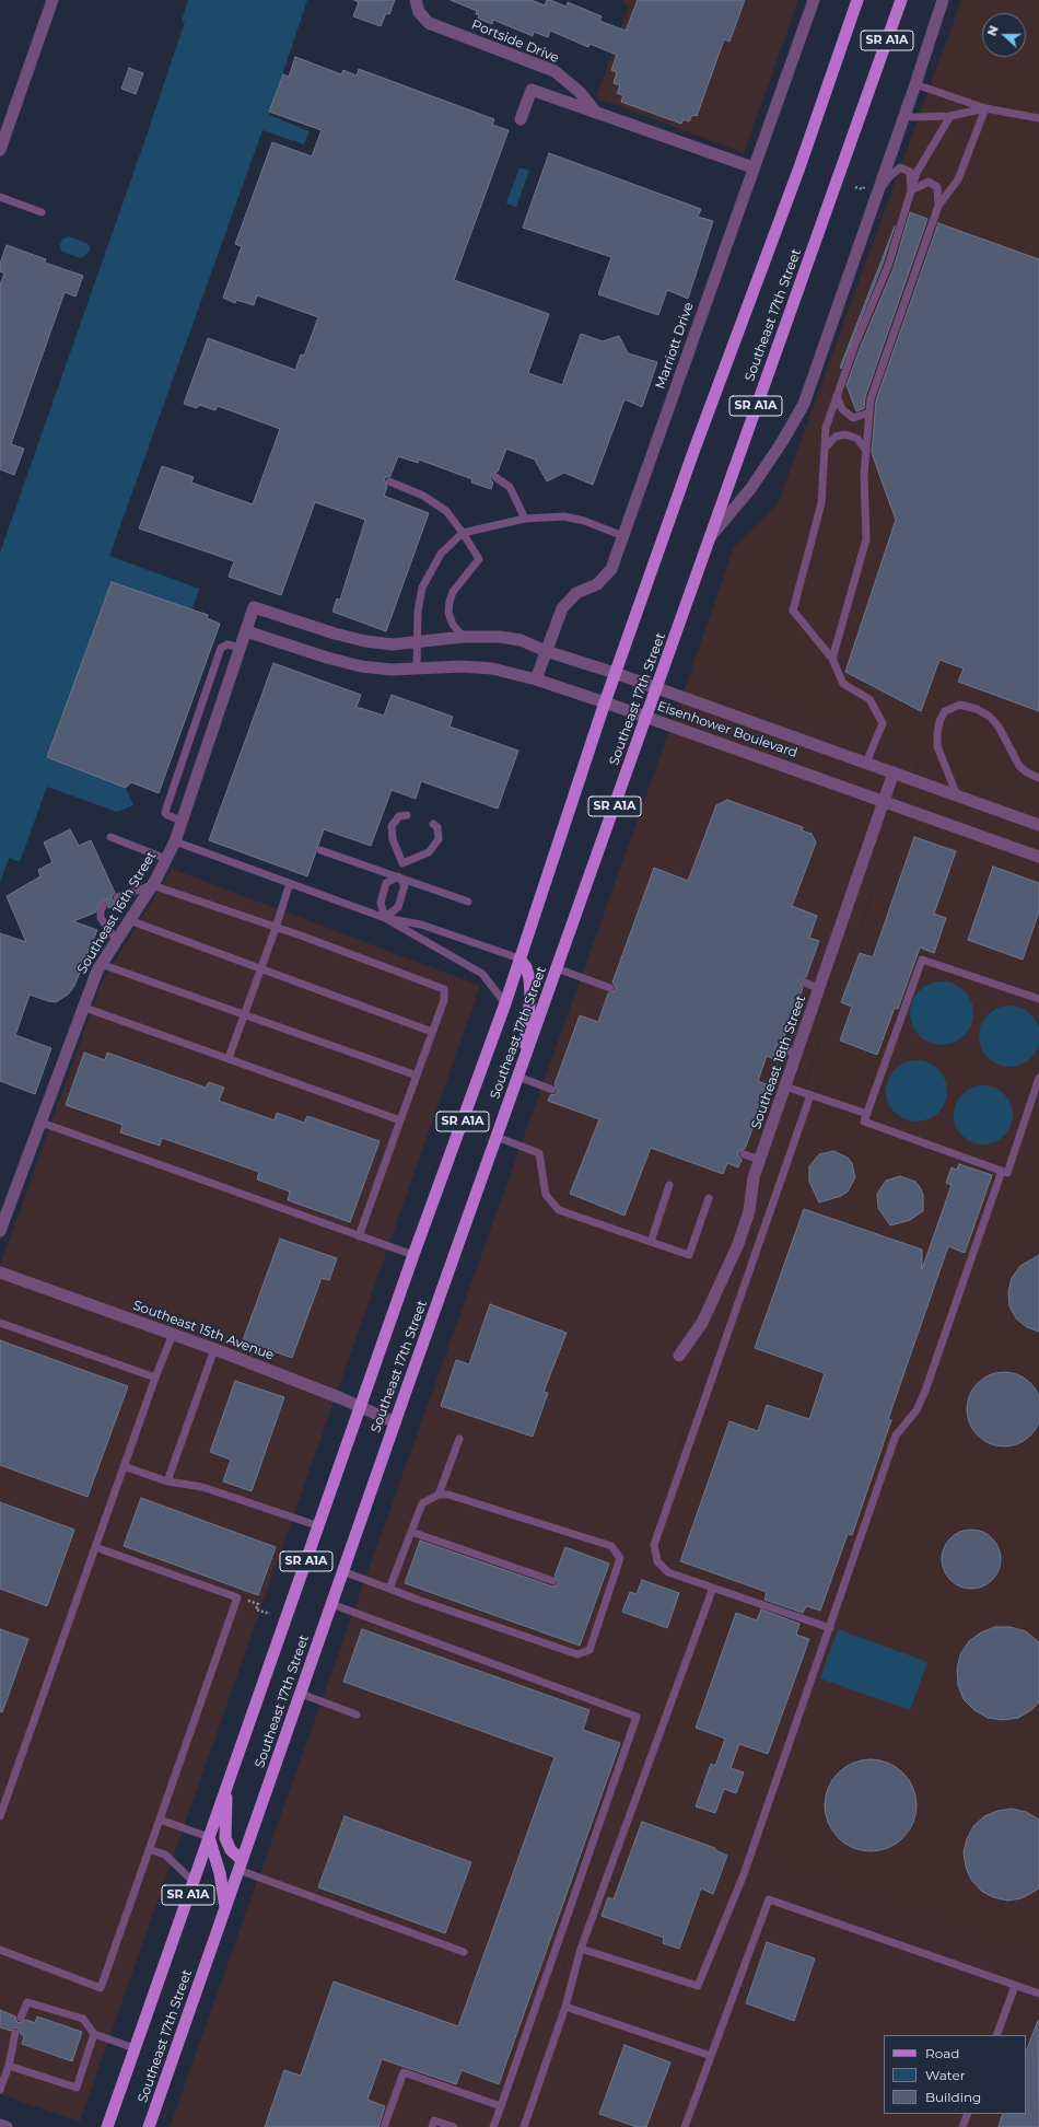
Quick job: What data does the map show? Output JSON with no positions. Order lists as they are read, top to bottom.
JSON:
{
  "streets": {
    "main road": ["SR A1A", "Southeast 17th Street"],
    "street": [
      "Portside Drive",
      "Marriott Drive",
      "Eisenhower Boulevard",
      "Southeast 16th Street",
      "Southeast 18th Street",
      "Southeast 15th Avenue"
    ]
  },
  "crossings": [
    ["Southeast 17th Street", "Eisenhower Boulevard"],
    ["Southeast 17th Street", "Southeast 15th Avenue"],
    ["Marriott Drive", "Eisenhower Boulevard"],
    ["Eisenhower Boulevard", "Southeast 16th Street"],
    ["Eisenhower Boulevard", "Southeast 18th Street"]
  ],
  "legend": ["Road", "Water", "Building"],
  "north": "left"
}
